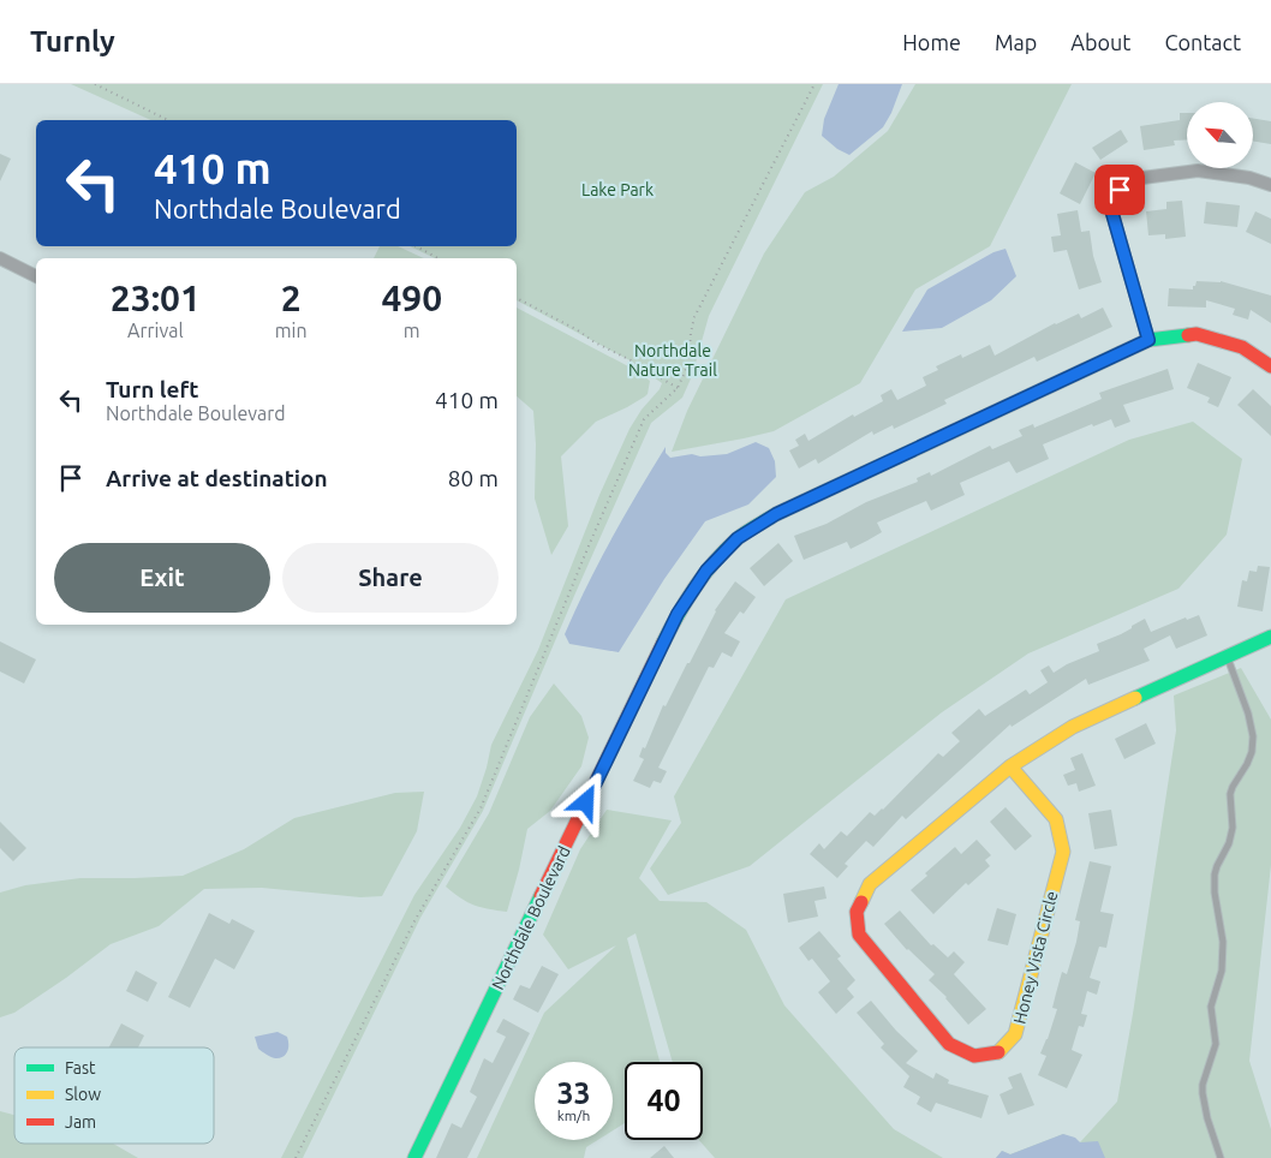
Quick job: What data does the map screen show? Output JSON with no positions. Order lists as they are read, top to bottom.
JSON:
{
  "streets": {
    "street": ["Northdale Boulevard", "Honey Vista Circle"]
  },
  "parks": ["Lake Park", "Northdale Nature Trail"],
  "legend": ["Fast", "Slow", "Jam"],
  "north": "top left",
  "page": {
    "header": "Turnly",
    "nav": [
      "Home",
      "Map",
      "About",
      "Contact"
    ],
    "turn": ["410 m", "Northdale Boulevard"],
    "eta": [
      "23:01",
      "Arrival",
      "2",
      "min",
      "490",
      "m"
    ],
    "list": [
      {
        "name": "Turn left",
        "note": "Northdale Boulevard",
        "value": "410 m"
      },
      {
        "name": "Arrive at destination",
        "value": "80 m"
      }
    ],
    "buttons": ["Exit", "Share"],
    "speed": "33 km/h",
    "limit": "40"
  }
}
